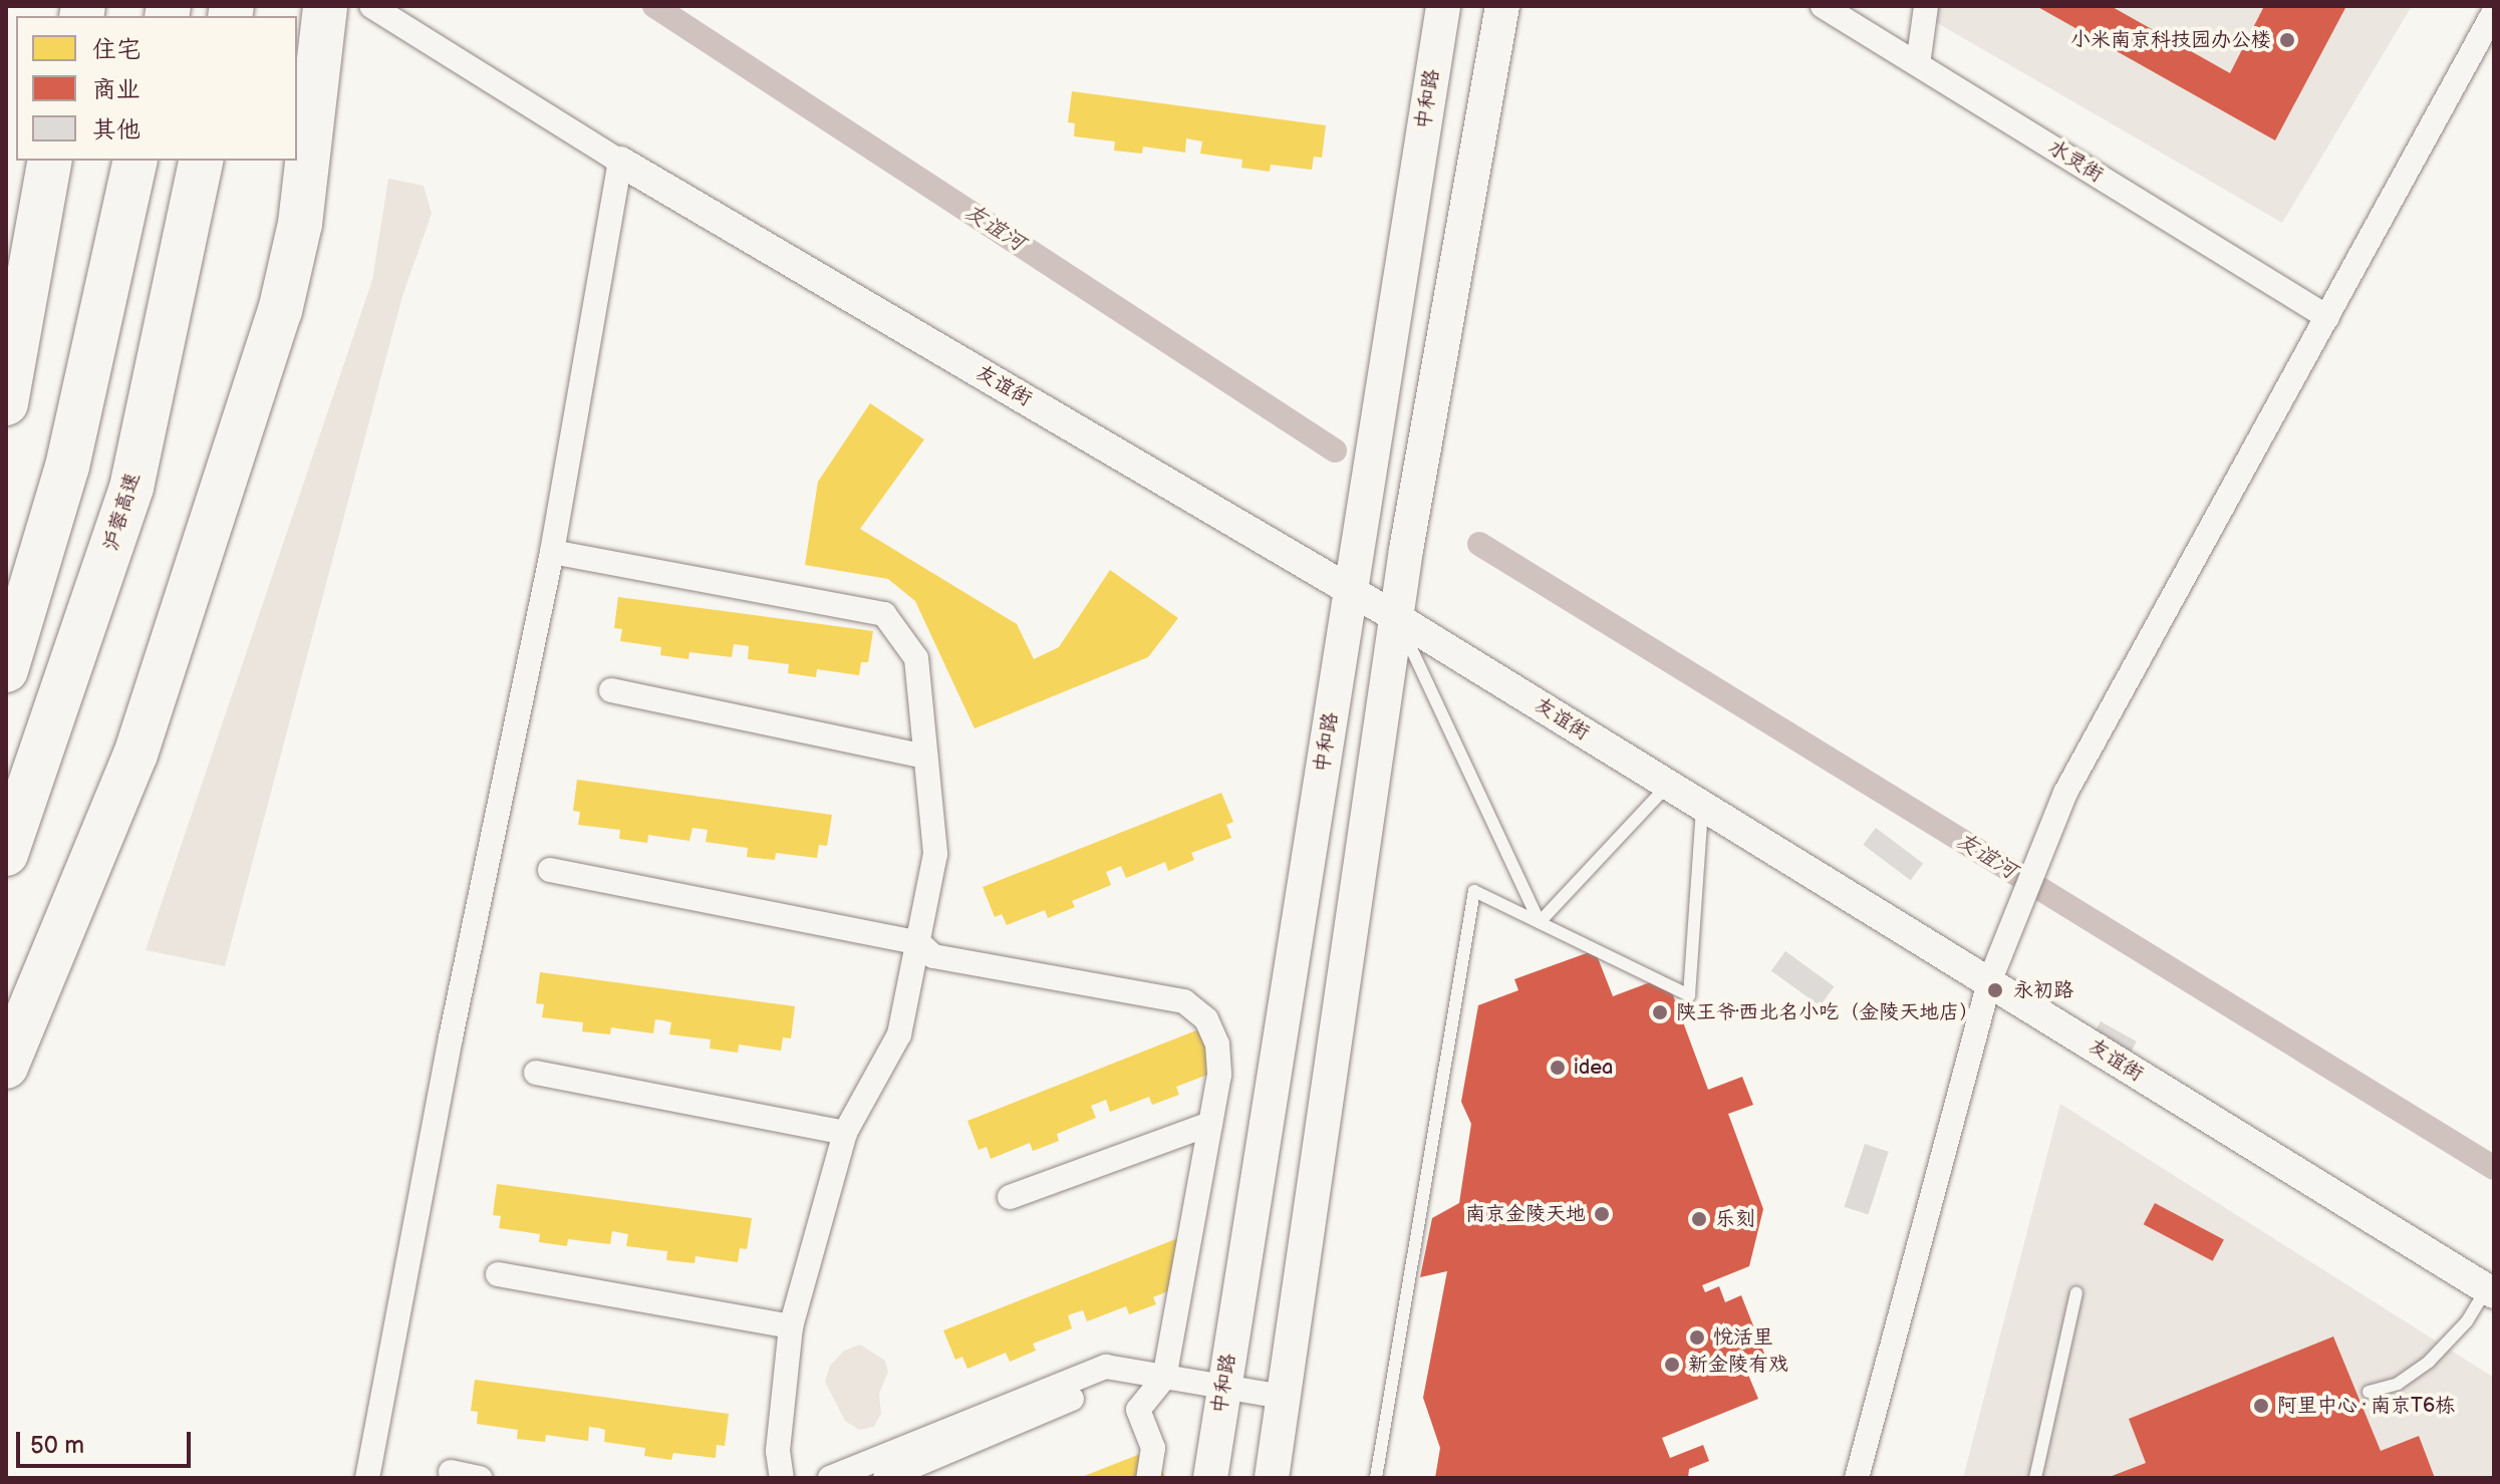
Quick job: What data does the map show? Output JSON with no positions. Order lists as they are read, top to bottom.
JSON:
{
  "streets": {
    "highway": ["沪蓉高速"],
    "main road": ["中和路"],
    "street": ["水灵街", "友谊街"]
  },
  "crossings": [
    ["中和路", "友谊街"]
  ],
  "water": ["友谊河"],
  "places": [
    "小米南京科技园办公楼",
    "永初路",
    "陕王爷·西北名小吃（金陵天地店）",
    "idea",
    "南京金陵天地",
    "乐刻",
    "悦活里",
    "新金陵有戏",
    "阿里中心 · 南京T6栋"
  ],
  "legend": ["住宅", "商业", "其他"],
  "scale_bar": "50 m"
}
